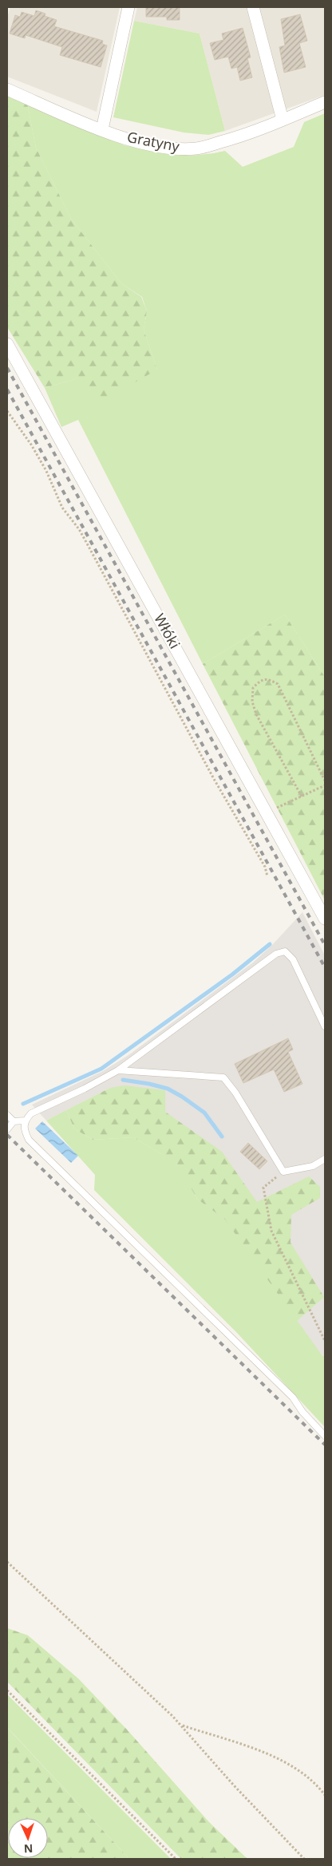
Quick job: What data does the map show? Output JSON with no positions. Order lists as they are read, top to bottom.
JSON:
{
  "streets": {
    "street": ["Gratyny", "Włóki"]
  },
  "north": "bottom"
}
